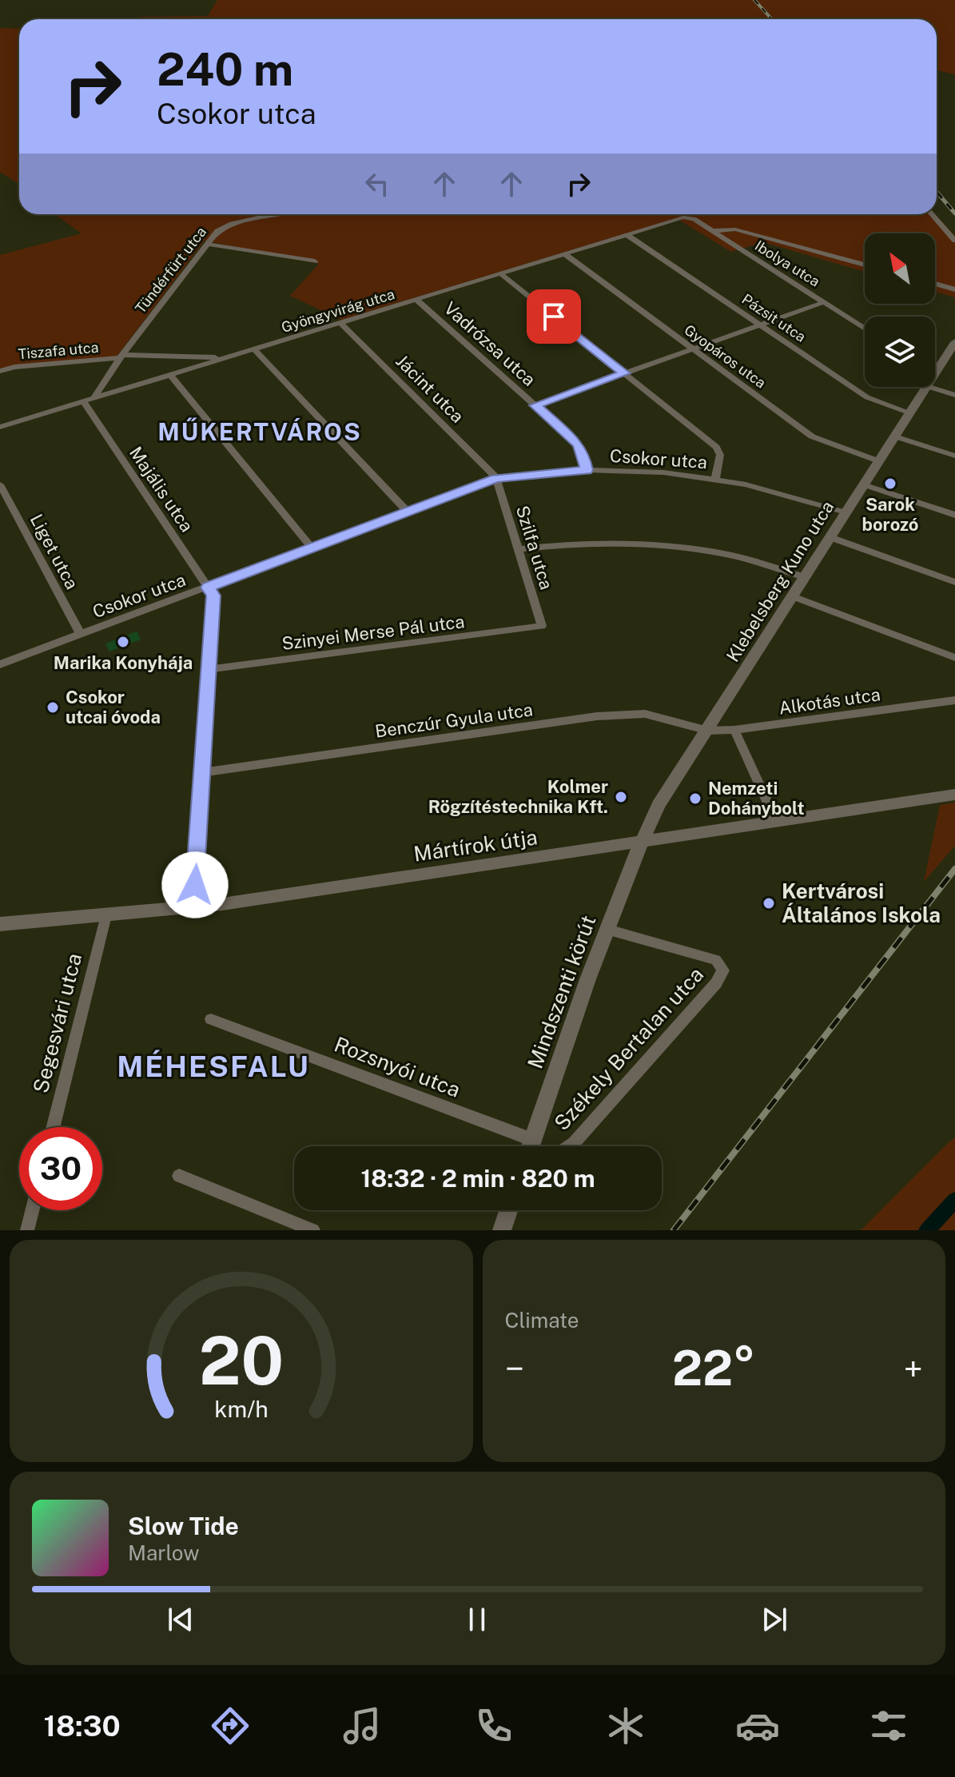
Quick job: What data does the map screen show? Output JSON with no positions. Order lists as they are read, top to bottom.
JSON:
{
  "streets": {
    "street": [
      "Ibolya utca",
      "Tündérfürt utca",
      "Gyöngyvirág utca",
      "Pázsit utca",
      "Vadrózsa utca",
      "Tiszafa utca",
      "Gyopáros utca",
      "Jácint utca",
      "Csokor utca",
      "Majális utca",
      "Szilfa utca",
      "Liget utca",
      "Klebelsberg Kuno utca",
      "Szinyei Merse Pál utca",
      "Alkotás utca",
      "Benczúr Gyula utca",
      "Mártírok útja",
      "Mindszenti körút",
      "Segesvári utca",
      "Székely Bertalan utca",
      "Rozsnyói utca"
    ]
  },
  "crossings": [
    ["Ibolya utca", "Gyöngyvirág utca"],
    ["Tündérfürt utca", "Gyöngyvirág utca"],
    ["Tündérfürt utca", "Tiszafa utca"],
    ["Gyöngyvirág utca", "Pázsit utca"],
    ["Gyöngyvirág utca", "Vadrózsa utca"],
    ["Gyöngyvirág utca", "Tiszafa utca"],
    ["Gyöngyvirág utca", "Gyopáros utca"],
    ["Gyöngyvirág utca", "Jácint utca"],
    ["Gyöngyvirág utca", "Majális utca"],
    ["Pázsit utca", "Klebelsberg Kuno utca"],
    ["Vadrózsa utca", "Csokor utca"],
    ["Gyopáros utca", "Klebelsberg Kuno utca"],
    ["Jácint utca", "Csokor utca"],
    ["Jácint utca", "Szilfa utca"],
    ["Csokor utca", "Majális utca"],
    ["Csokor utca", "Szilfa utca"],
    ["Csokor utca", "Liget utca"],
    ["Csokor utca", "Klebelsberg Kuno utca"],
    ["Szilfa utca", "Szinyei Merse Pál utca"],
    ["Klebelsberg Kuno utca", "Alkotás utca"],
    ["Klebelsberg Kuno utca", "Benczúr Gyula utca"],
    ["Klebelsberg Kuno utca", "Mártírok útja"],
    ["Klebelsberg Kuno utca", "Mindszenti körút"],
    ["Alkotás utca", "Benczúr Gyula utca"],
    ["Mártírok útja", "Mindszenti körút"],
    ["Mártírok útja", "Segesvári utca"],
    ["Mindszenti körút", "Székely Bertalan utca"],
    ["Mindszenti körút", "Rozsnyói utca"]
  ],
  "districts": ["MŰKERTVÁROS", "MÉHESFALU"],
  "places": [
    "Sarok borozó",
    "Marika Konyhája",
    "Csokor utcai óvoda",
    "Kolmer Rögzítéstechnika Kft.",
    "Nemzeti Dohánybolt",
    "Kertvárosi Általános Iskola"
  ],
  "north": "top left",
  "page": {
    "turn": ["240 m", "Csokor utca"],
    "limit": "30",
    "trip": "18:32 · 2 min · 820 m",
    "tile": "Climate",
    "heat": ["−", "22°", "+"],
    "song": ["Slow Tide", "Marlow"],
    "tabs": "18:30",
    "gauge": ["20", "km/h"]
  }
}
